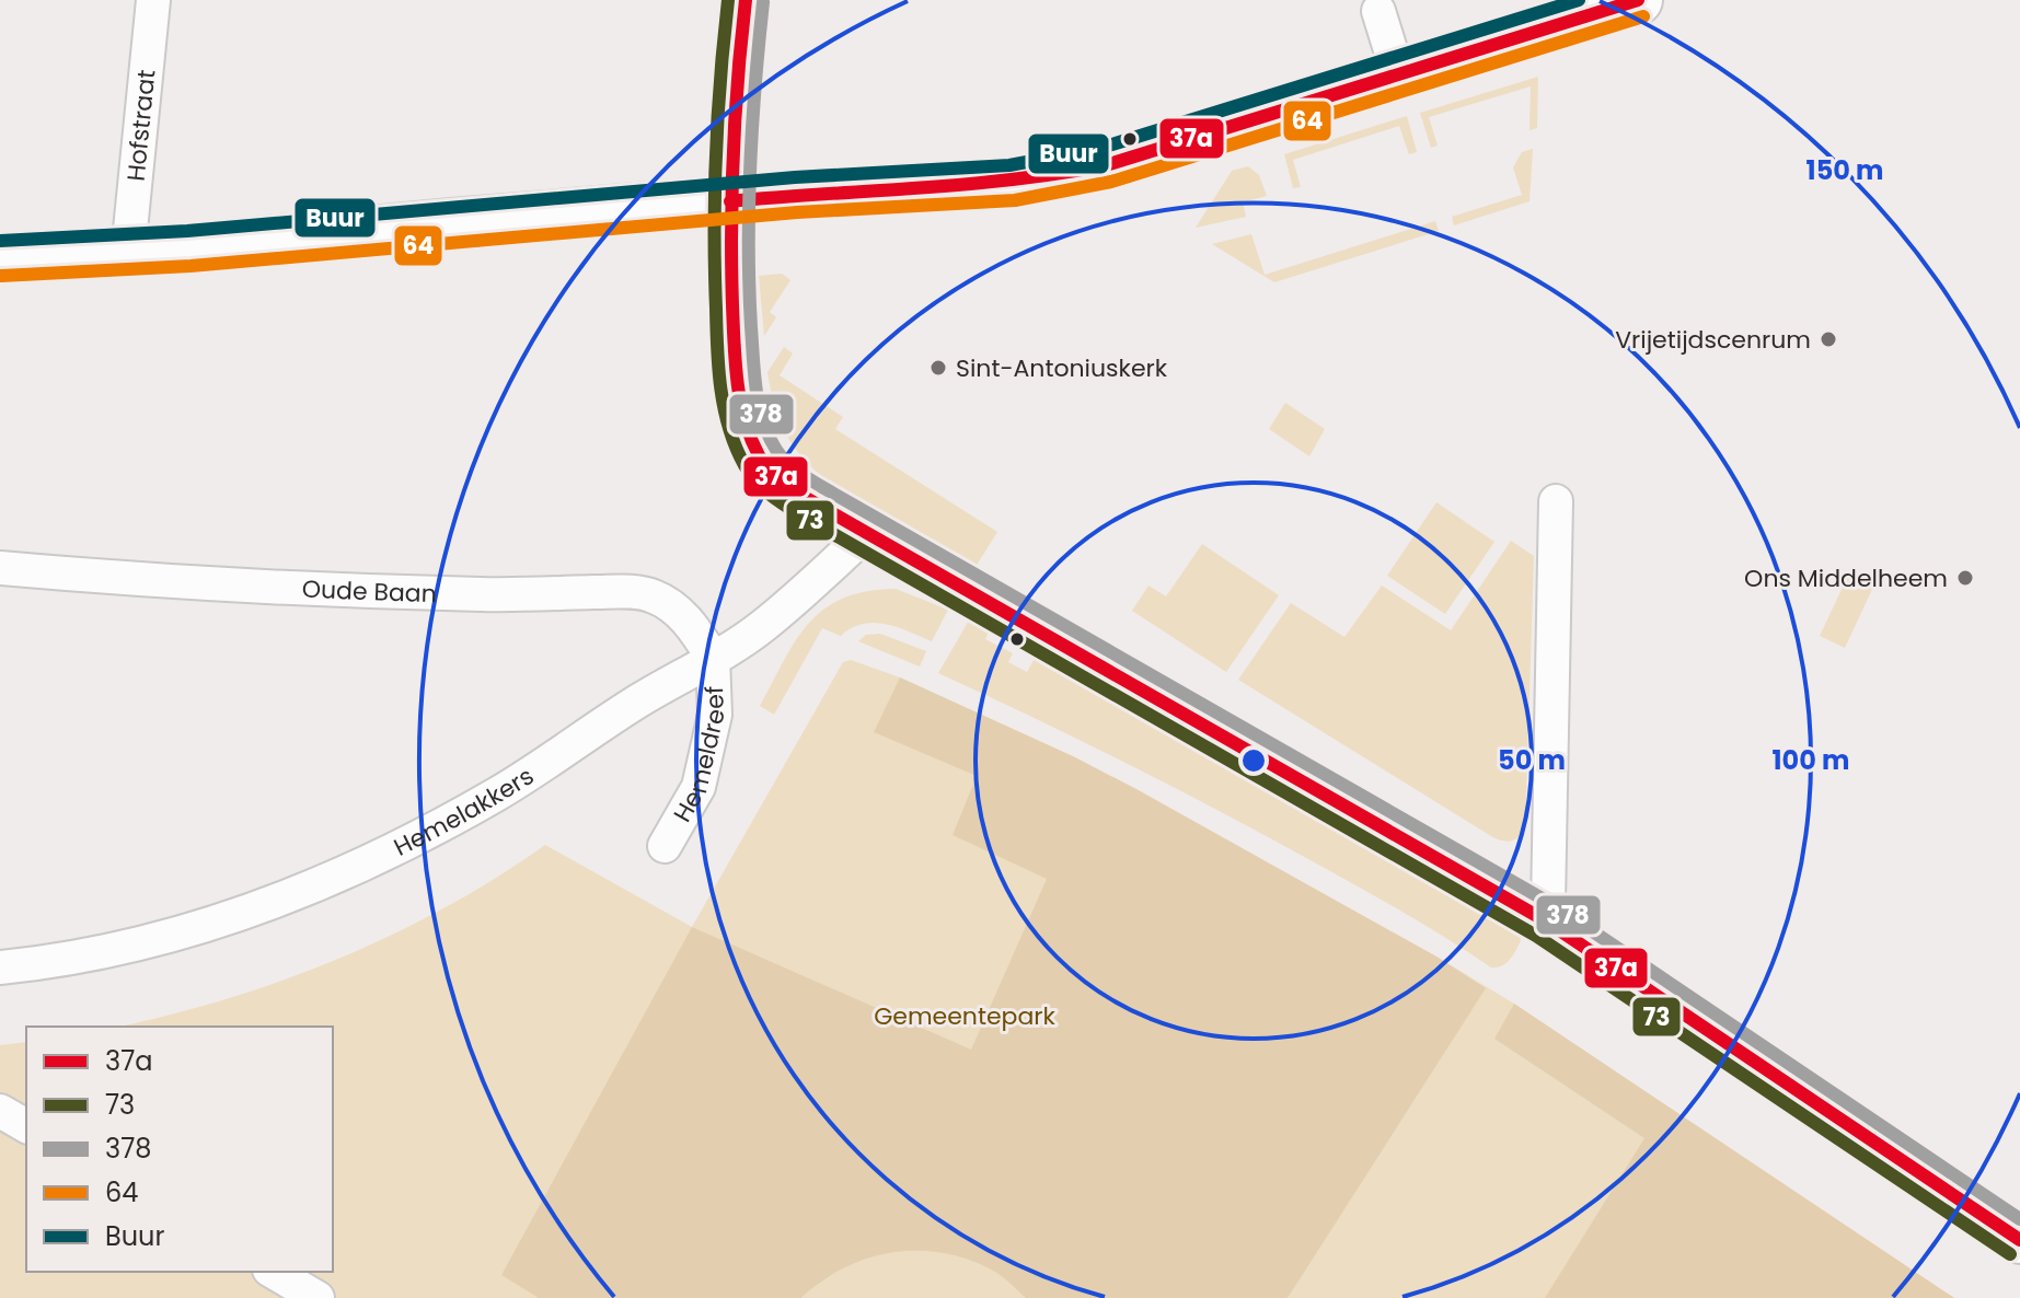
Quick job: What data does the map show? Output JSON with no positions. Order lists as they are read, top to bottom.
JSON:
{
  "streets": {
    "street": [
      "Hofstraat",
      "Oude Baan",
      "Hemeldreef",
      "Hemelakkers"
    ]
  },
  "crossings": [
    ["Oude Baan", "Hemeldreef"],
    ["Oude Baan", "Hemelakkers"],
    ["Hemeldreef", "Hemelakkers"]
  ],
  "parks": ["Gemeentepark"],
  "places": ["Vrijetijdscenrum", "Sint-Antoniuskerk", "Ons Middelheem"],
  "lines": [
    "transit line 37a",
    "transit line 73",
    "transit line Buur",
    "transit line 378",
    "transit line 64"
  ],
  "legend": [
    "37a",
    "73",
    "378",
    "64",
    "Buur"
  ],
  "rings": ["150 m", "50 m", "100 m"]
}
